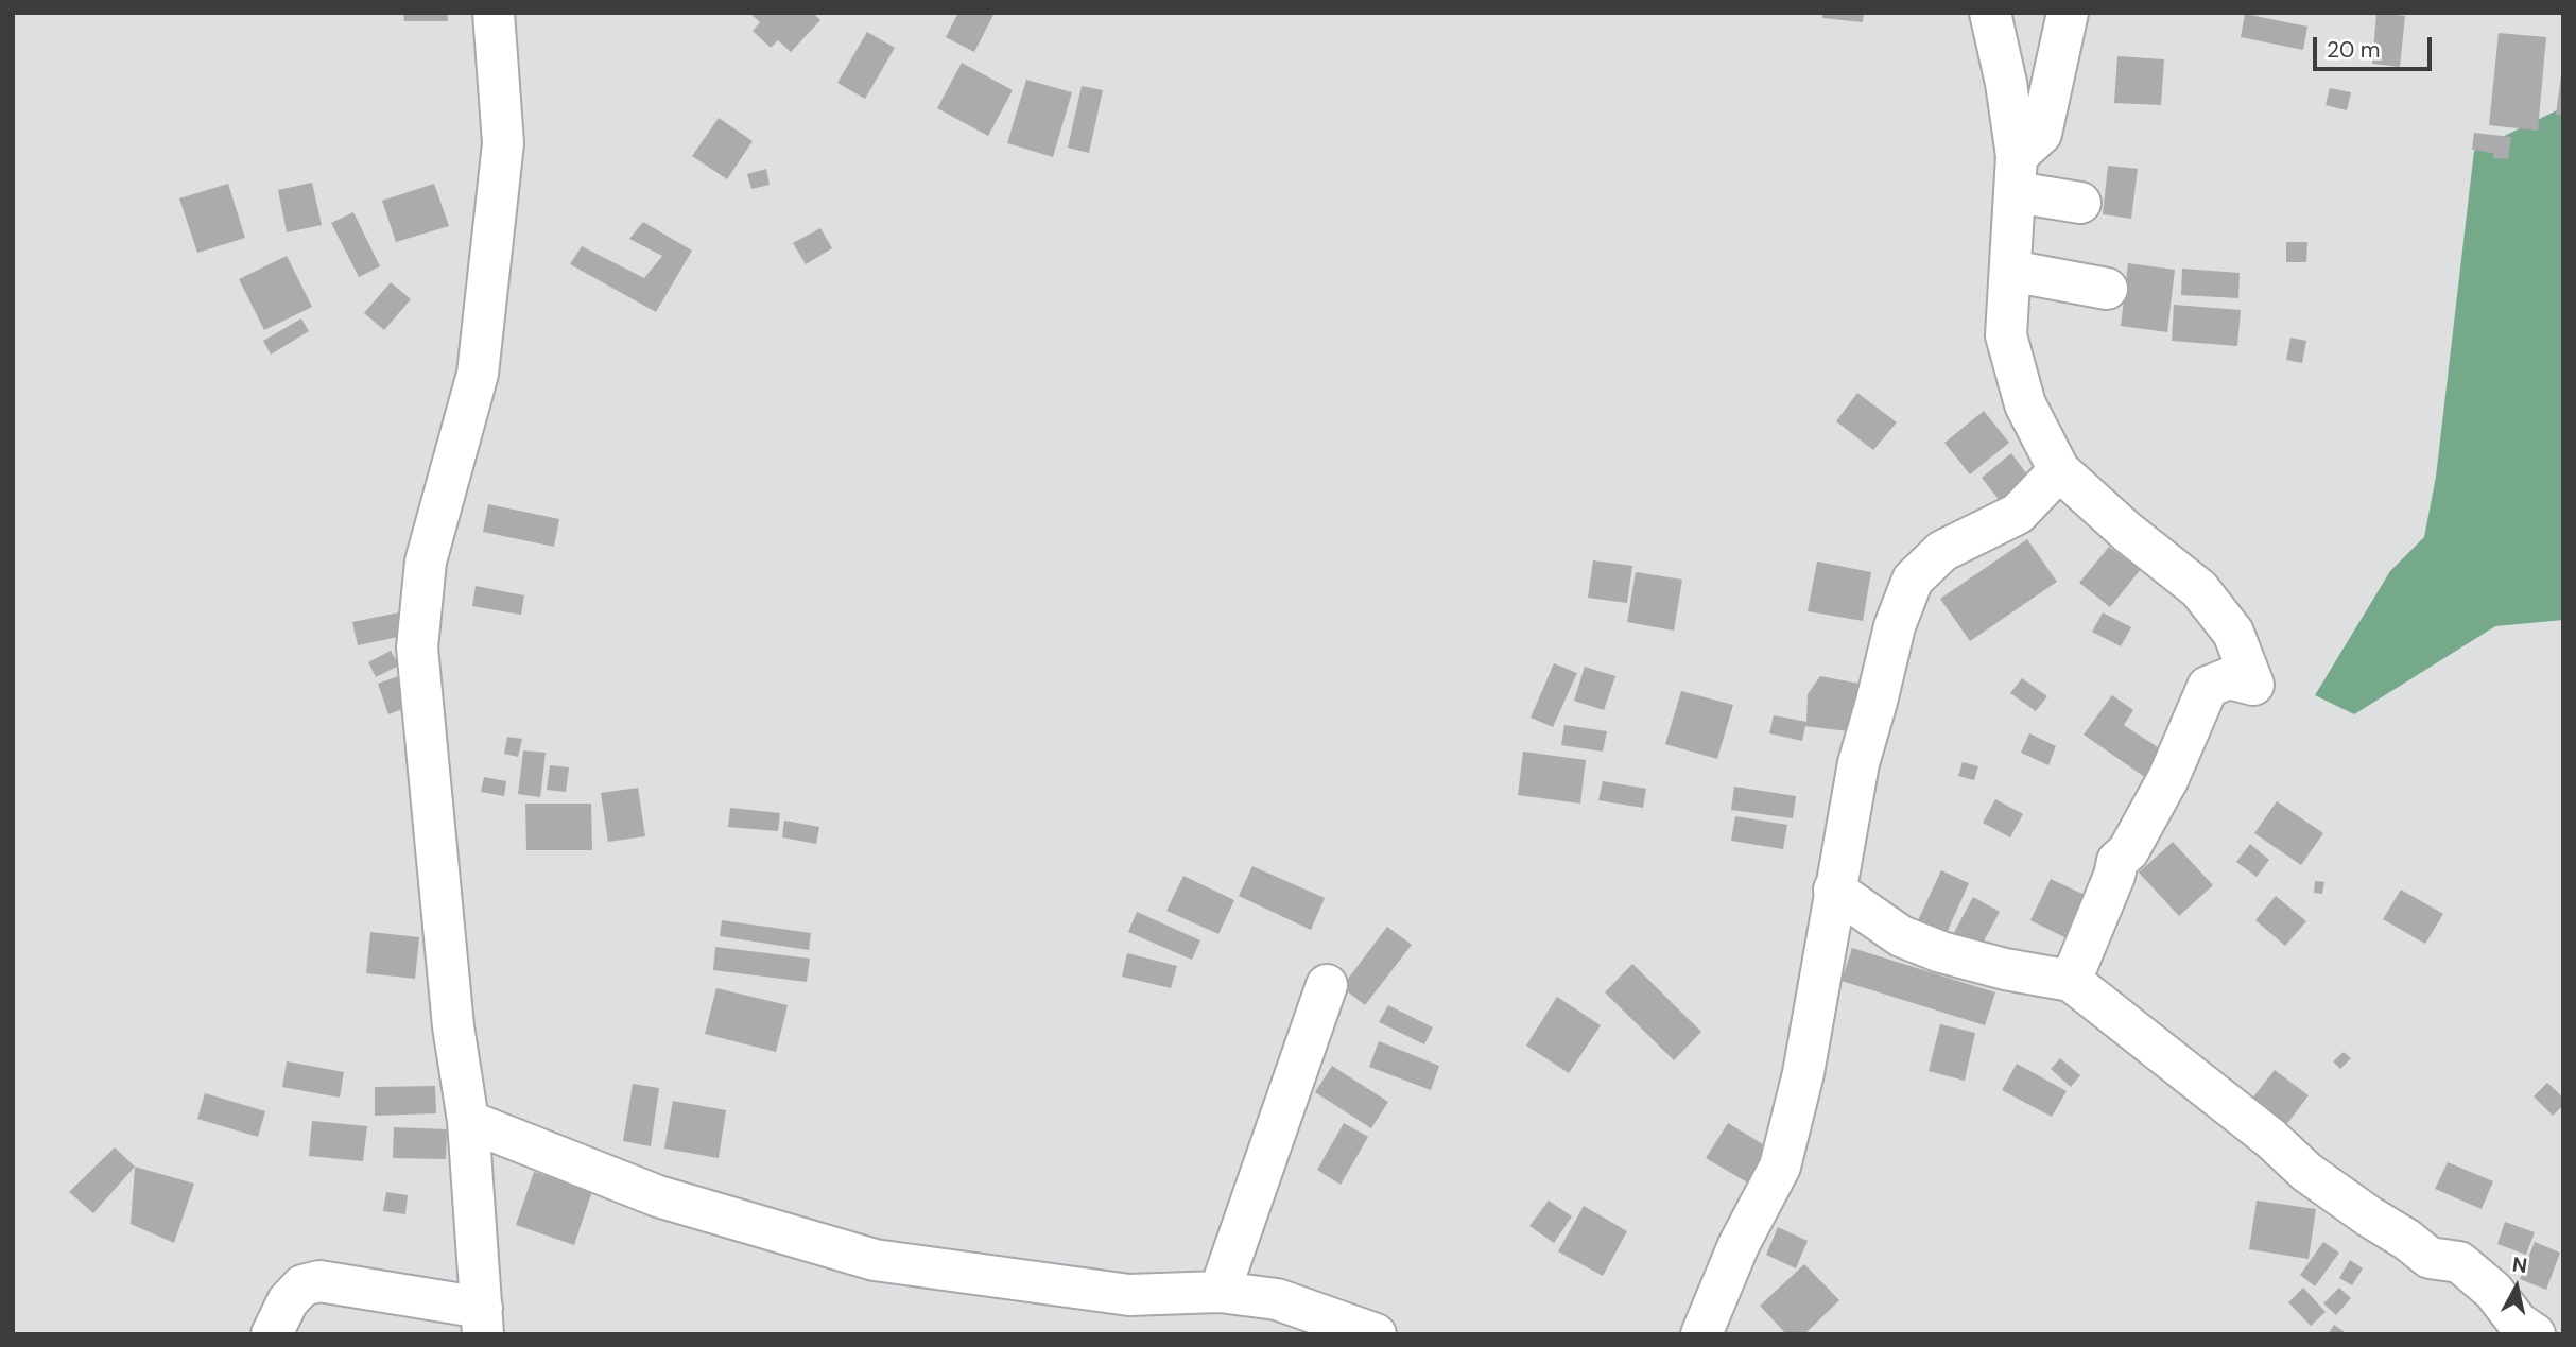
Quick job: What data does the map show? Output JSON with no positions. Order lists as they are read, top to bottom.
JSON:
{
  "scale_bar": "20 m",
  "north": "top"
}
